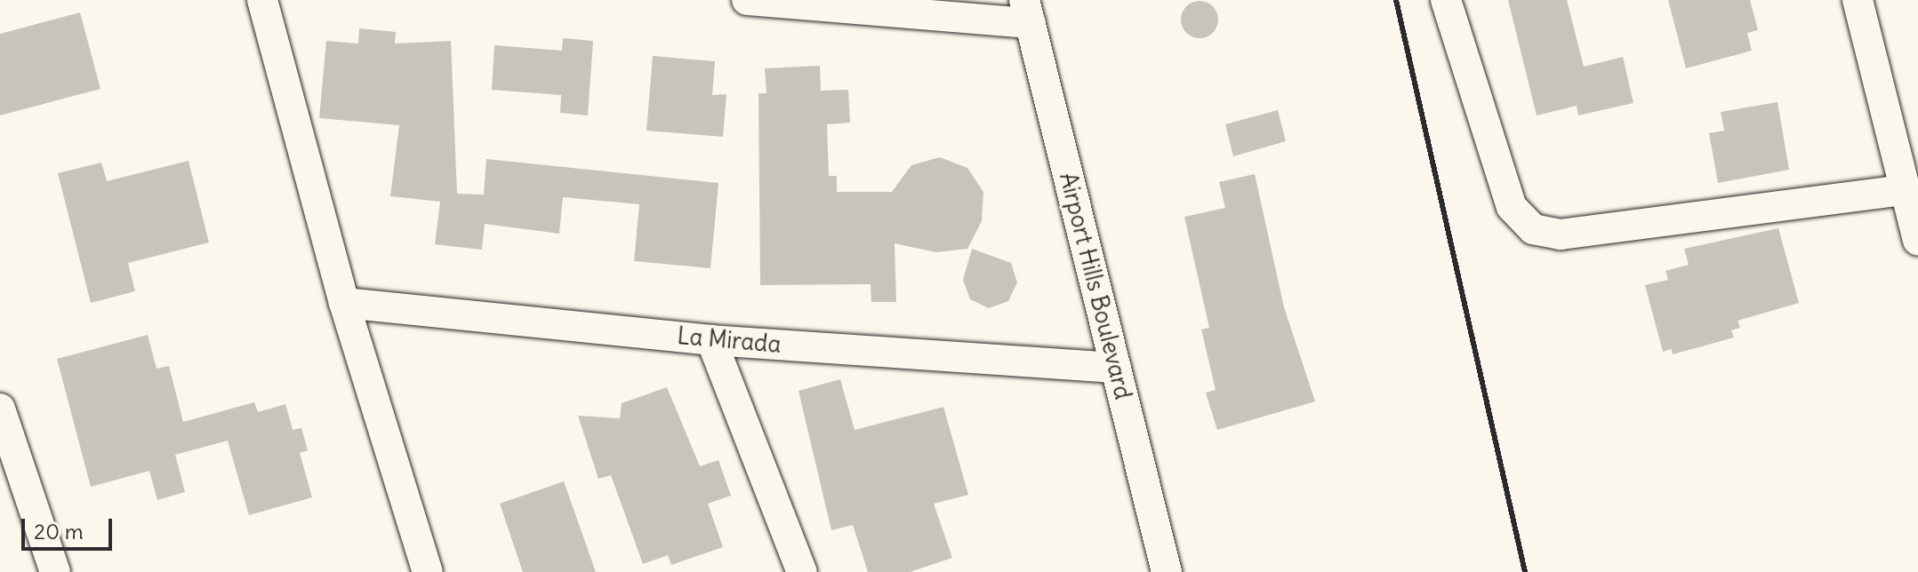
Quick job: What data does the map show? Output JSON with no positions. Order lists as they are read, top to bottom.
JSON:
{
  "streets": {
    "street": ["Airport Hills Boulevard", "La Mirada"]
  },
  "crossings": [
    ["Airport Hills Boulevard", "La Mirada"]
  ],
  "scale_bar": "20 m"
}
